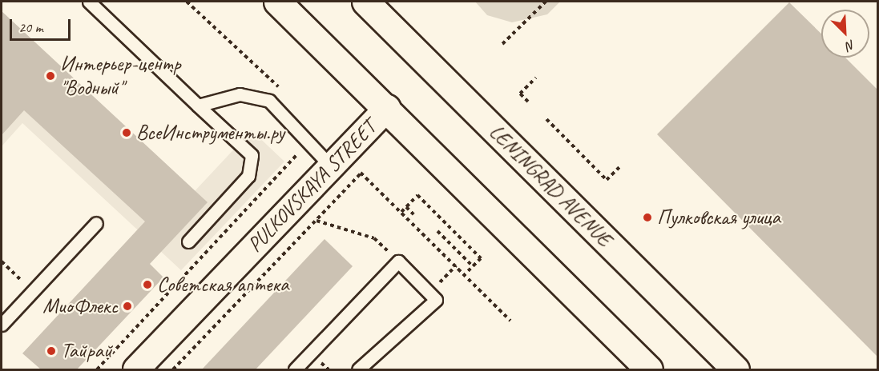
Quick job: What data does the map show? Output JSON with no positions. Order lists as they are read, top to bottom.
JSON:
{
  "streets": {
    "main road": ["LENINGRAD AVENUE"],
    "street": ["PULKOVSKAYA STREET"]
  },
  "places": [
    "Интерьер-центр \"Водный\"",
    "ВсеИнструменты.ру",
    "Пулковская улица",
    "Советская аптека",
    "МиоФлекс",
    "Тайрай"
  ],
  "scale_bar": "20 m",
  "north": "bottom right"
}
